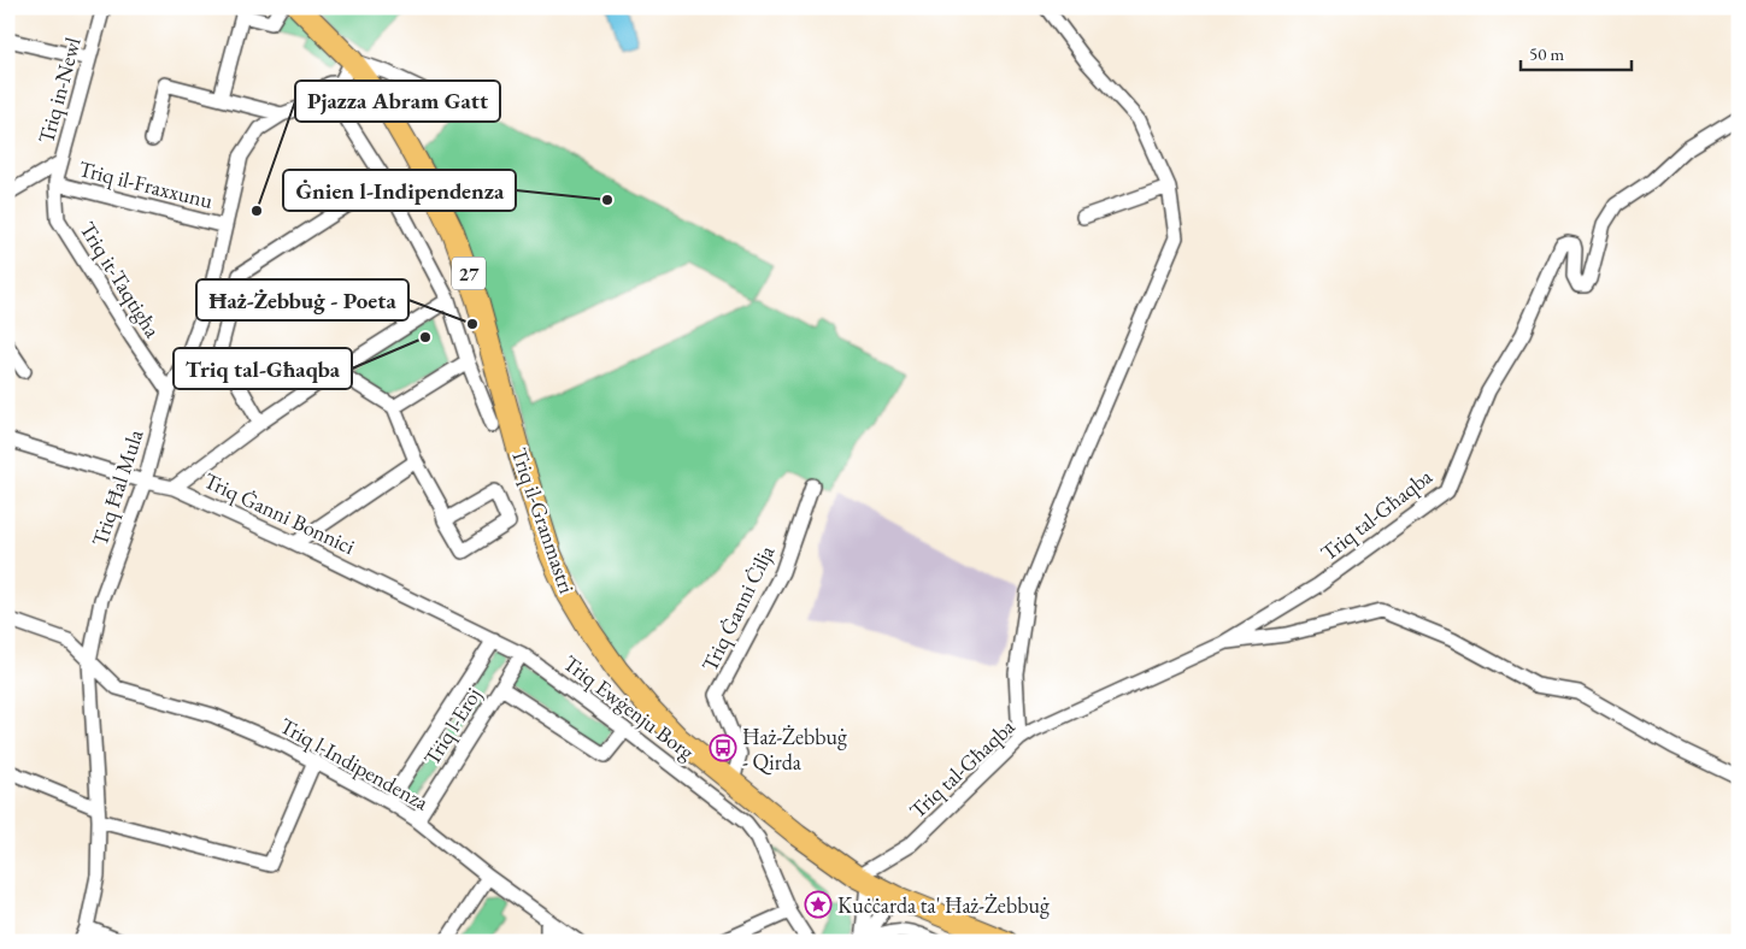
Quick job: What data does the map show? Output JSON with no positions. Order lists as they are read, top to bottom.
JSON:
{
  "streets": {
    "main road": ["27", "Triq il-Granmastri"],
    "street": [
      "Triq in-Newl",
      "Triq il-Fraxxunu",
      "Triq it-Taqtigħa",
      "Triq Ħal Mula",
      "Triq Ġanni Bonnici",
      "Triq tal-Għaqba",
      "Triq Ġanni Ċilja",
      "Triq Ewġenju Borg",
      "Triq l-Eroj",
      "Triq l-Indipendenza"
    ]
  },
  "crossings": [
    ["Triq in-Newl", "Triq il-Fraxxunu"],
    ["Triq in-Newl", "Triq it-Taqtigħa"],
    ["Triq il-Fraxxunu", "Triq it-Taqtigħa"],
    ["Triq il-Fraxxunu", "Triq Ħal Mula"],
    ["Triq it-Taqtigħa", "Triq Ħal Mula"],
    ["Triq Ħal Mula", "Triq Ġanni Bonnici"],
    ["Triq Ħal Mula", "Triq l-Indipendenza"],
    ["Triq Ġanni Bonnici", "Triq Ewġenju Borg"],
    ["Triq Ġanni Bonnici", "Triq l-Eroj"],
    ["Triq tal-Għaqba", "Triq il-Granmastri"],
    ["Triq il-Granmastri", "Triq Ġanni Ċilja"],
    ["Triq Ewġenju Borg", "Triq l-Eroj"],
    ["Triq l-Eroj", "Triq l-Indipendenza"]
  ],
  "places": {
    "other": [
      "Ġnien l-Indipendenza",
      "Pjazza Abram Gatt",
      "Ħaż-Żebbuġ - Poeta",
      "Triq tal-Għaqba"
    ],
    "bus stop": ["Ħaż-Żebbuġ - Qirda"],
    "place": ["Kuċċarda ta' Ħaż-Żebbuġ"]
  },
  "scale_bar": "50 m"
}
